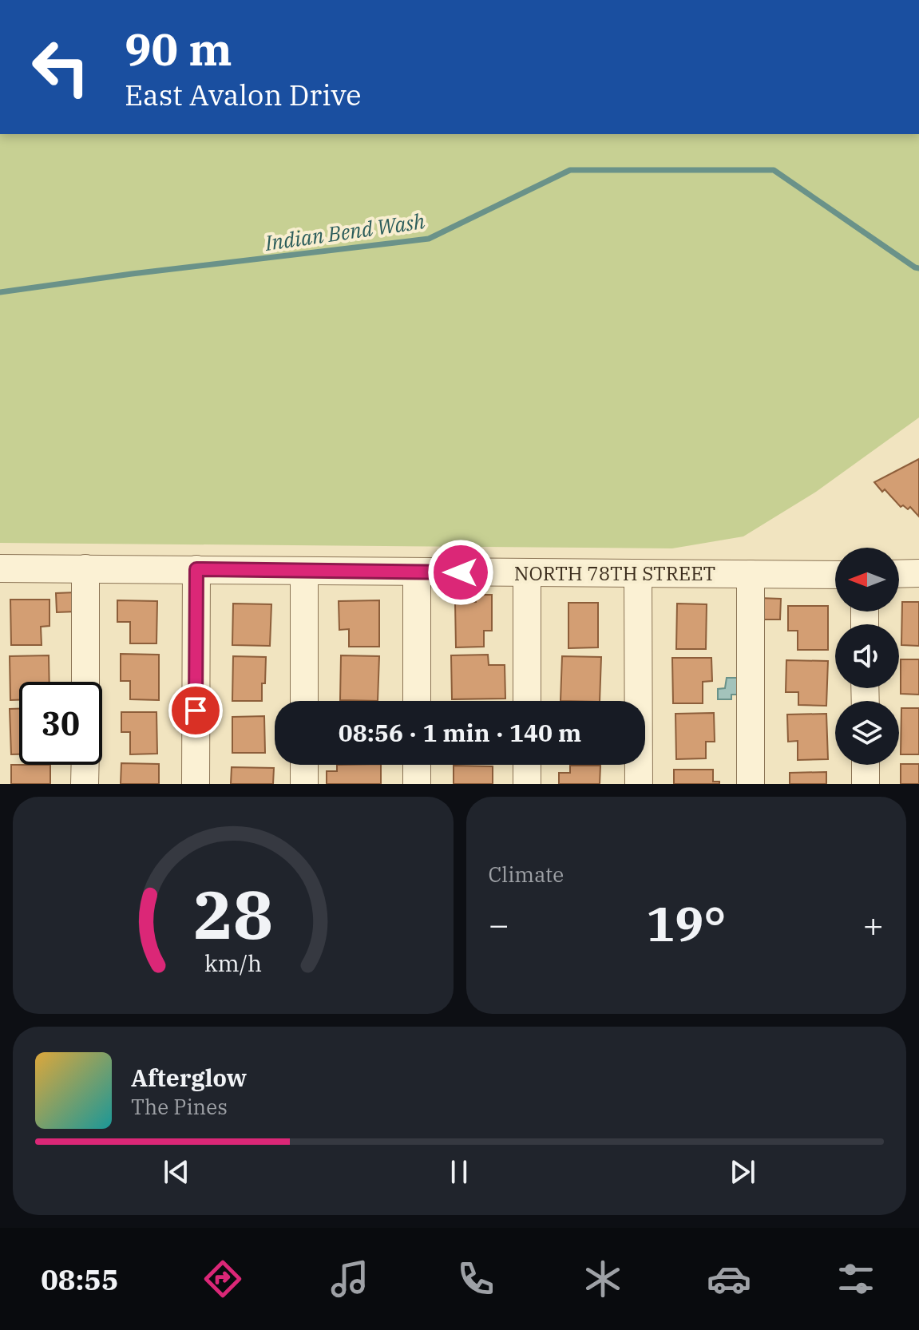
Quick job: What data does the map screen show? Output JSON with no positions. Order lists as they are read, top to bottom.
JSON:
{
  "streets": {
    "street": ["NORTH 78TH STREET"]
  },
  "water": ["Indian Bend Wash"],
  "north": "left",
  "page": {
    "turn": ["90 m", "East Avalon Drive"],
    "limit": "30",
    "trip": "08:56 · 1 min · 140 m",
    "tile": "Climate",
    "heat": ["−", "19°", "+"],
    "song": ["Afterglow", "The Pines"],
    "tabs": "08:55",
    "gauge": ["28", "km/h"]
  }
}
